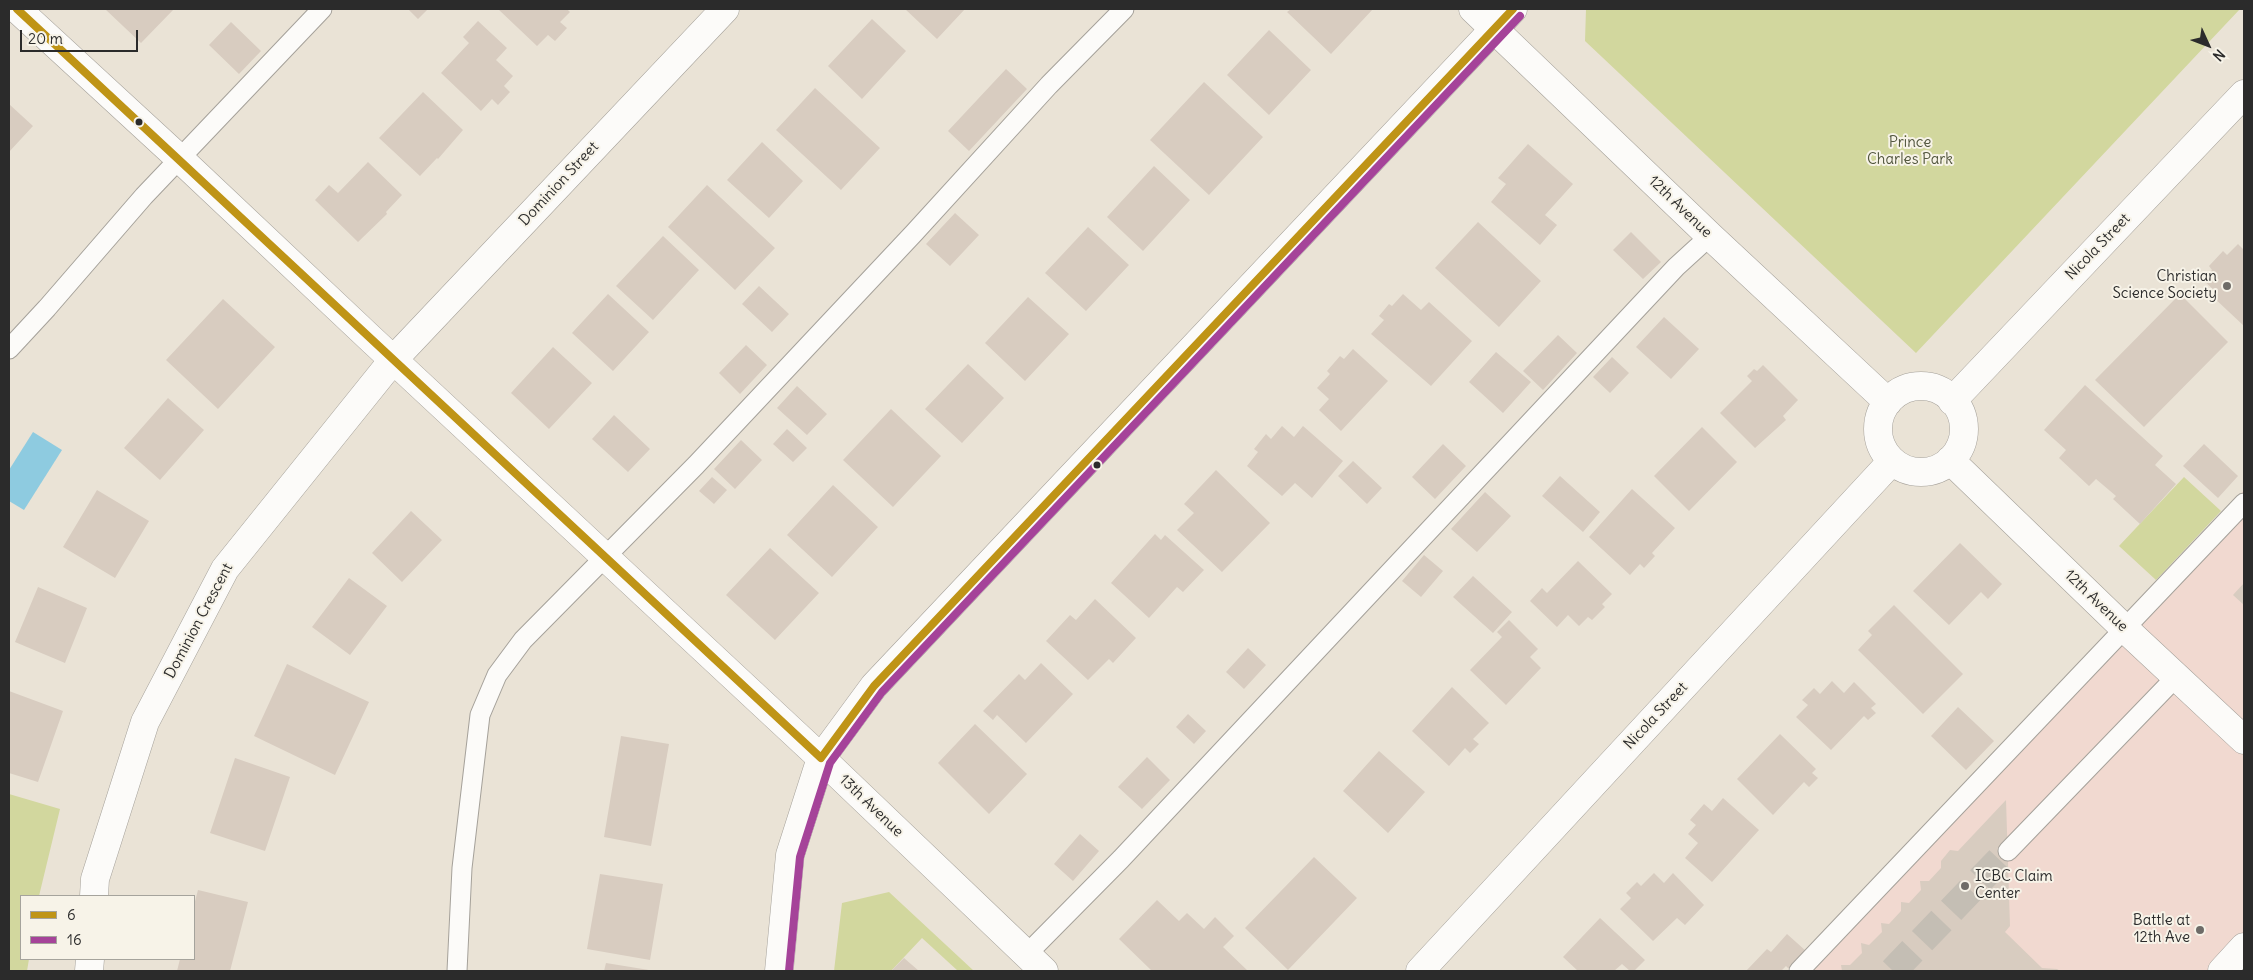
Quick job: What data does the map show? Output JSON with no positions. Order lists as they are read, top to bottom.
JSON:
{
  "streets": {
    "street": [
      "Dominion Street",
      "12th Avenue",
      "Nicola Street",
      "Dominion Crescent",
      "13th Avenue"
    ]
  },
  "crossings": [
    ["Dominion Street", "Dominion Crescent"],
    ["Dominion Street", "13th Avenue"],
    ["12th Avenue", "Nicola Street"],
    ["Dominion Crescent", "13th Avenue"]
  ],
  "parks": ["Prince Charles Park"],
  "places": ["Christian Science Society", "ICBC Claim Center", "Battle at 12th Ave"],
  "lines": ["transit line 6", "transit line 16"],
  "legend": ["6", "16"],
  "scale_bar": "20 m",
  "north": "bottom right"
}
